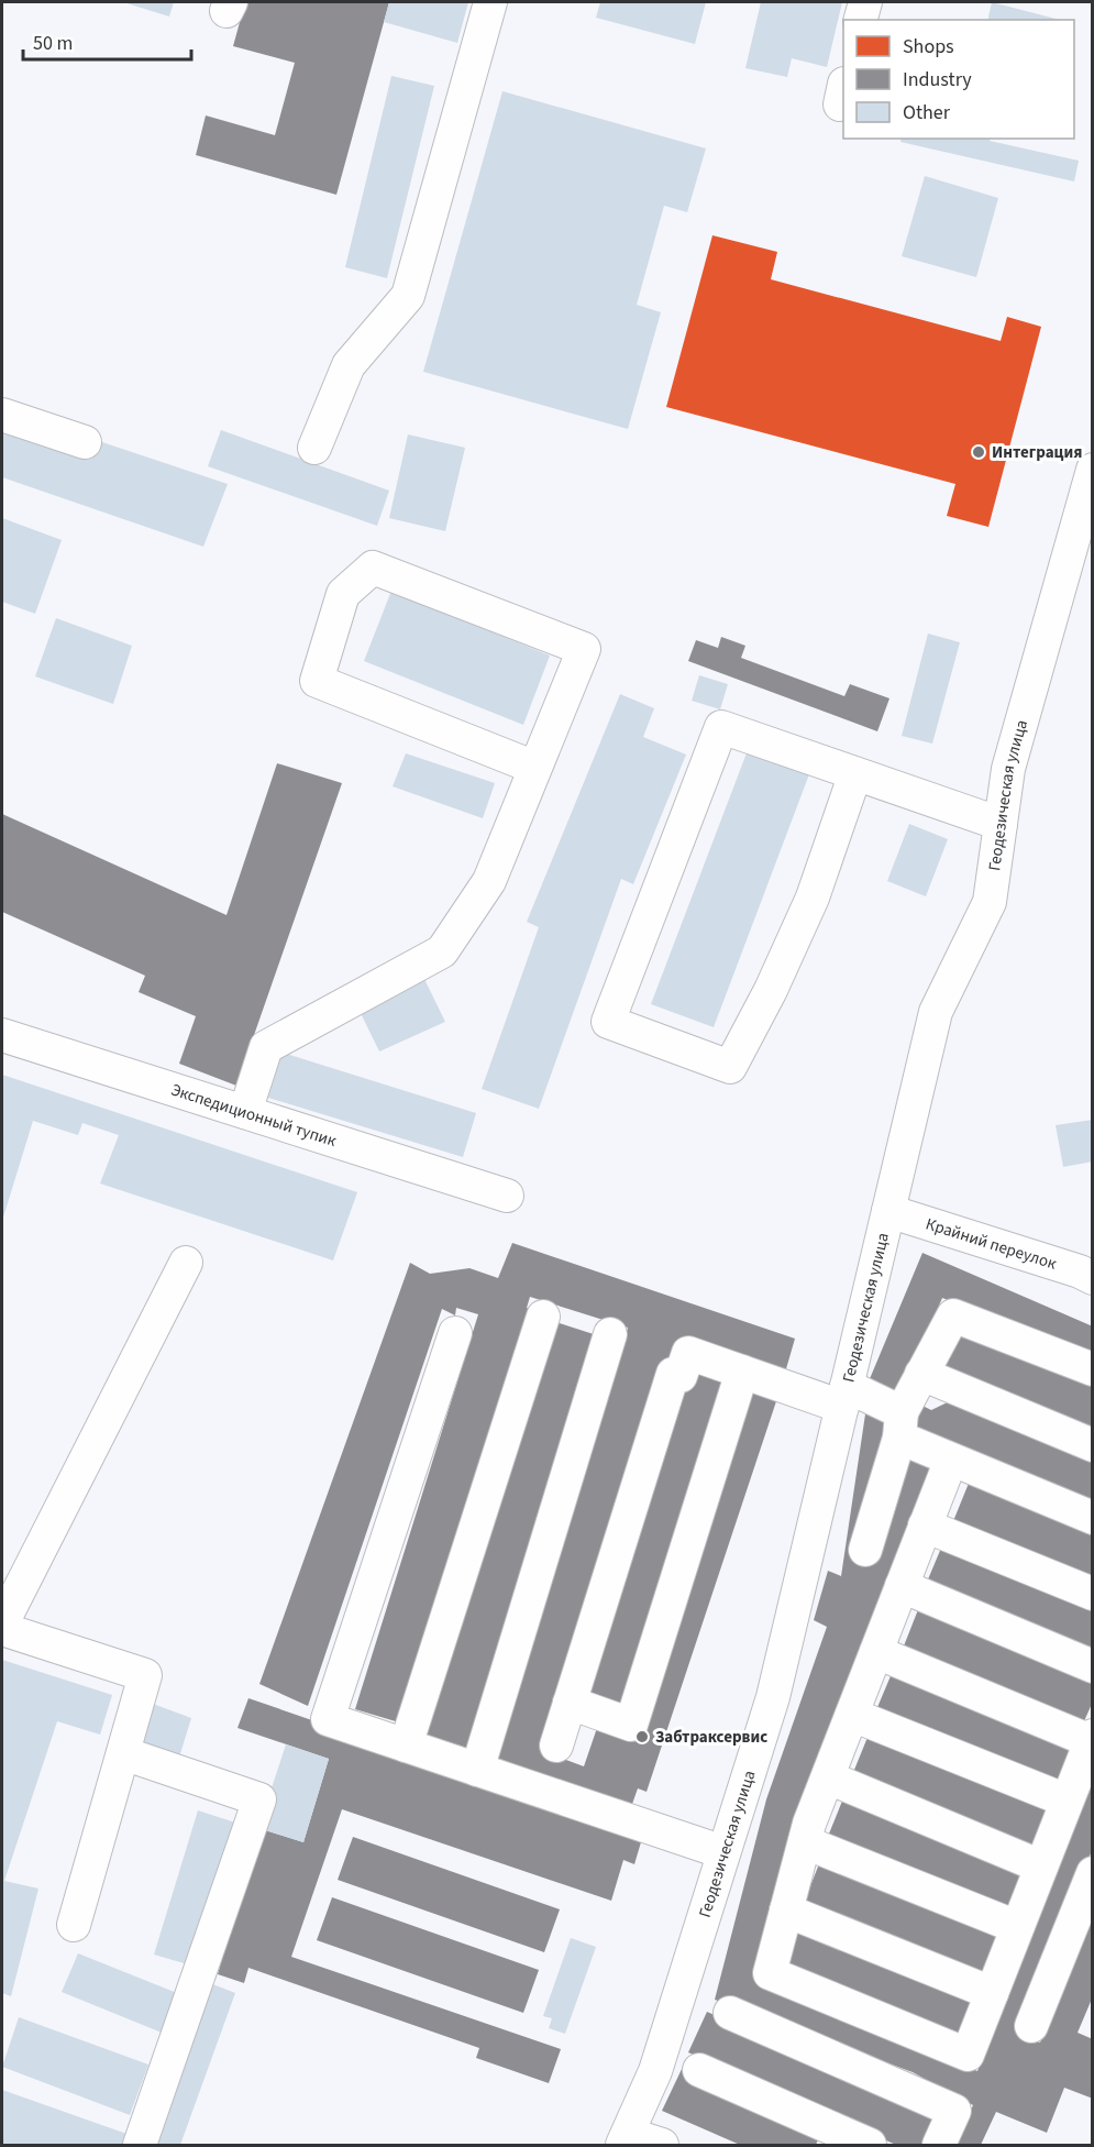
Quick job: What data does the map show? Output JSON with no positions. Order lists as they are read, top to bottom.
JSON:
{
  "streets": {
    "street": ["Геодезическая улица", "Экспедиционный тупик", "Крайний переулок"]
  },
  "crossings": [
    ["Геодезическая улица", "Крайний переулок"]
  ],
  "places": ["Интеграция", "Забтраксервис"],
  "legend": ["Shops", "Industry", "Other"],
  "scale_bar": "50 m"
}
